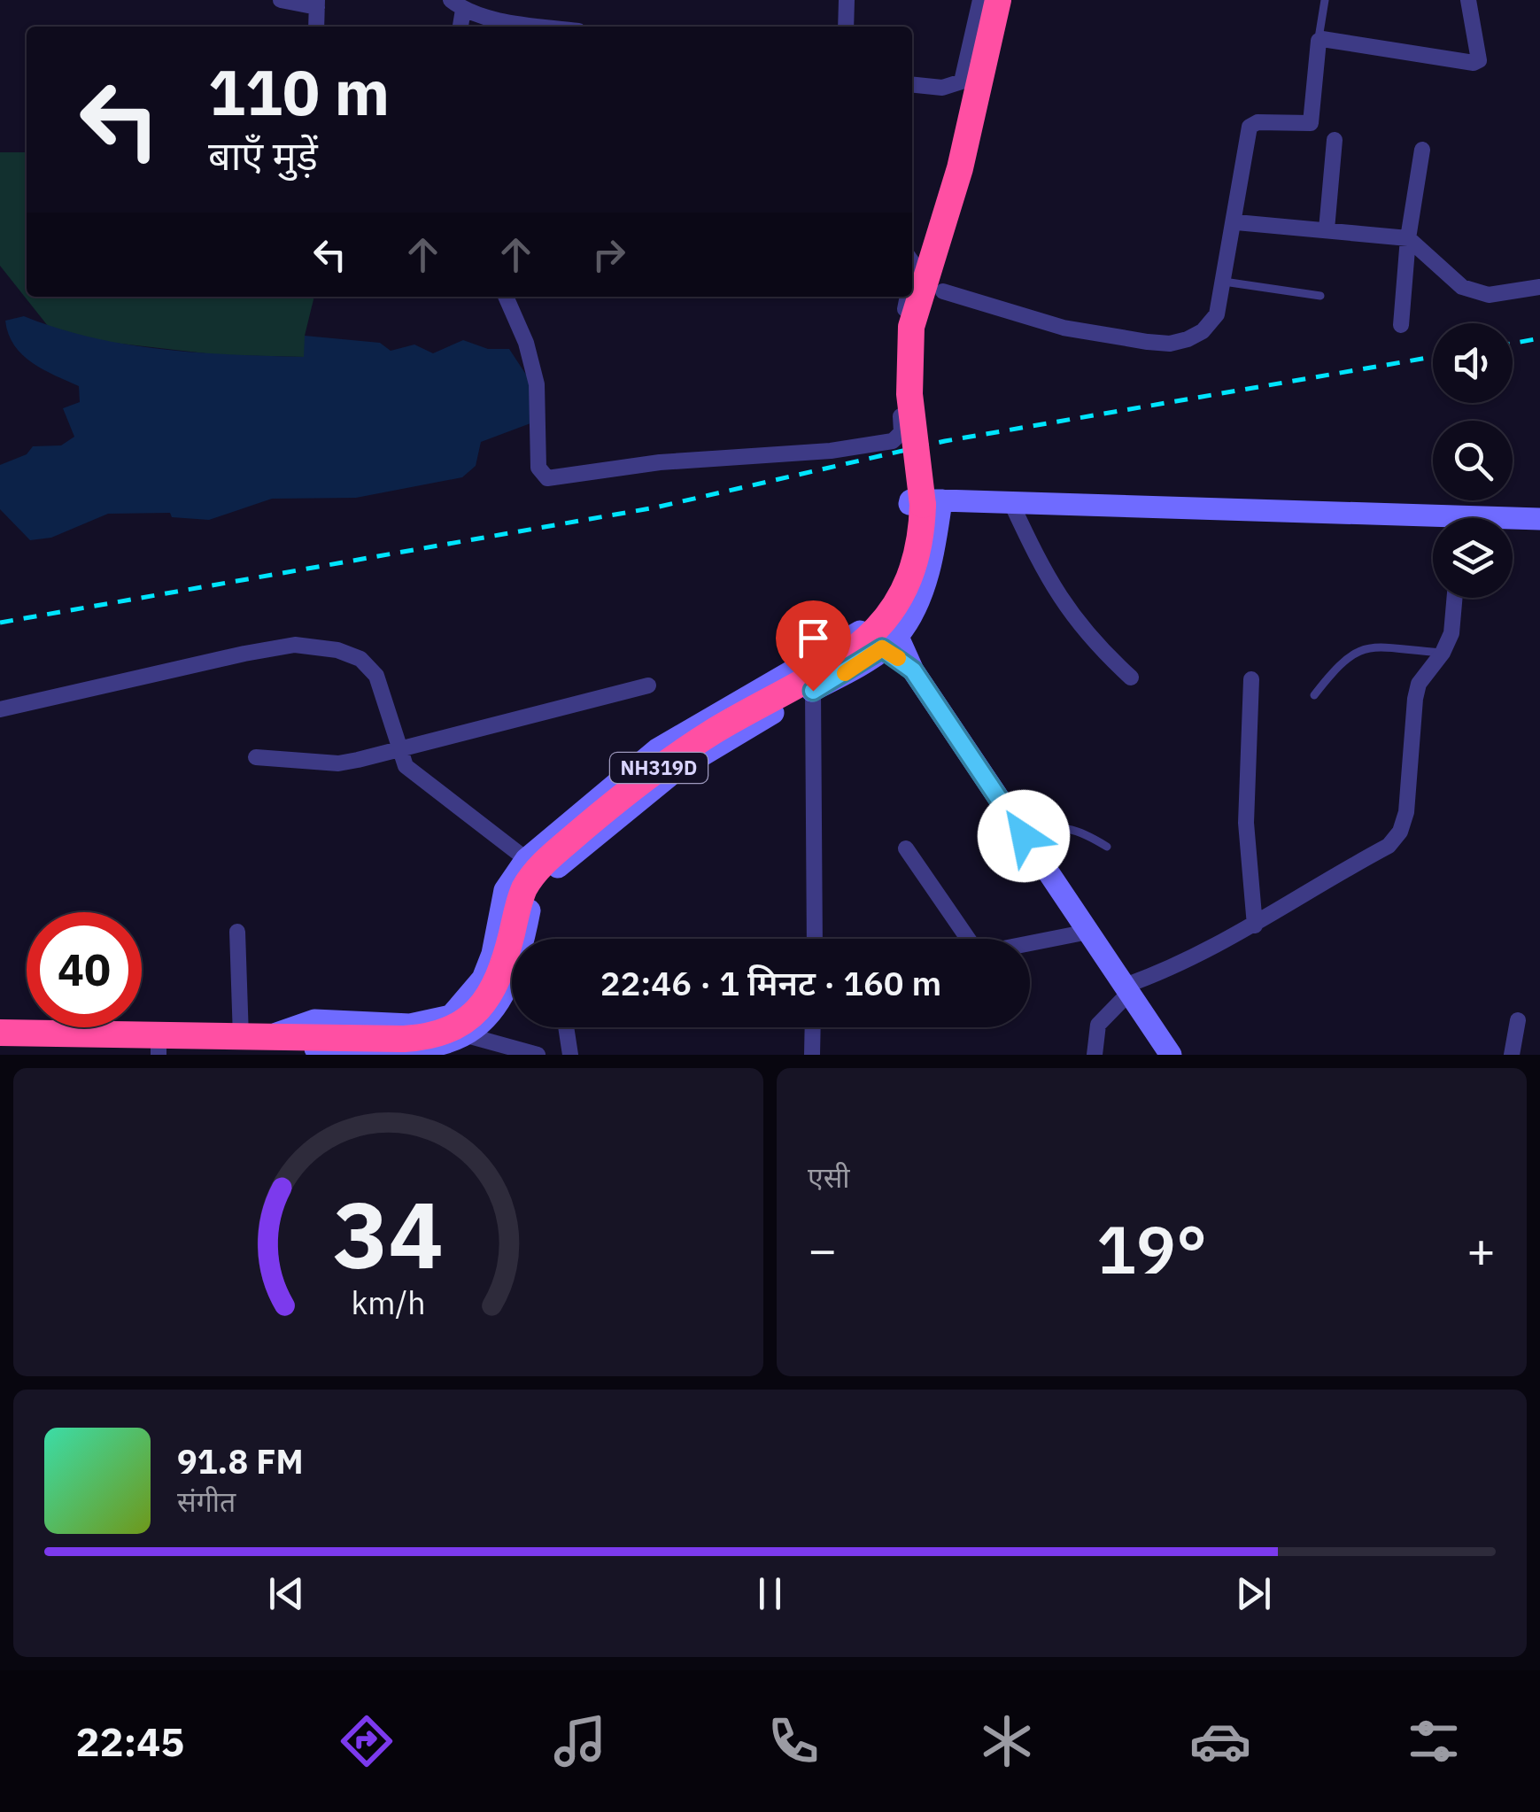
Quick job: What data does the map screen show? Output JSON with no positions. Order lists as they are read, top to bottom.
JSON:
{
  "streets": {
    "highway": ["NH319D"]
  },
  "page": {
    "turn": ["110 m", "बाएँ मुड़ें"],
    "limit": "40",
    "trip": "22:46 · 1 मिनट · 160 m",
    "tile": "एसी",
    "heat": ["−", "19°", "+"],
    "song": ["91.8 FM", "संगीत"],
    "tabs": "22:45",
    "gauge": ["34", "km/h"]
  }
}
